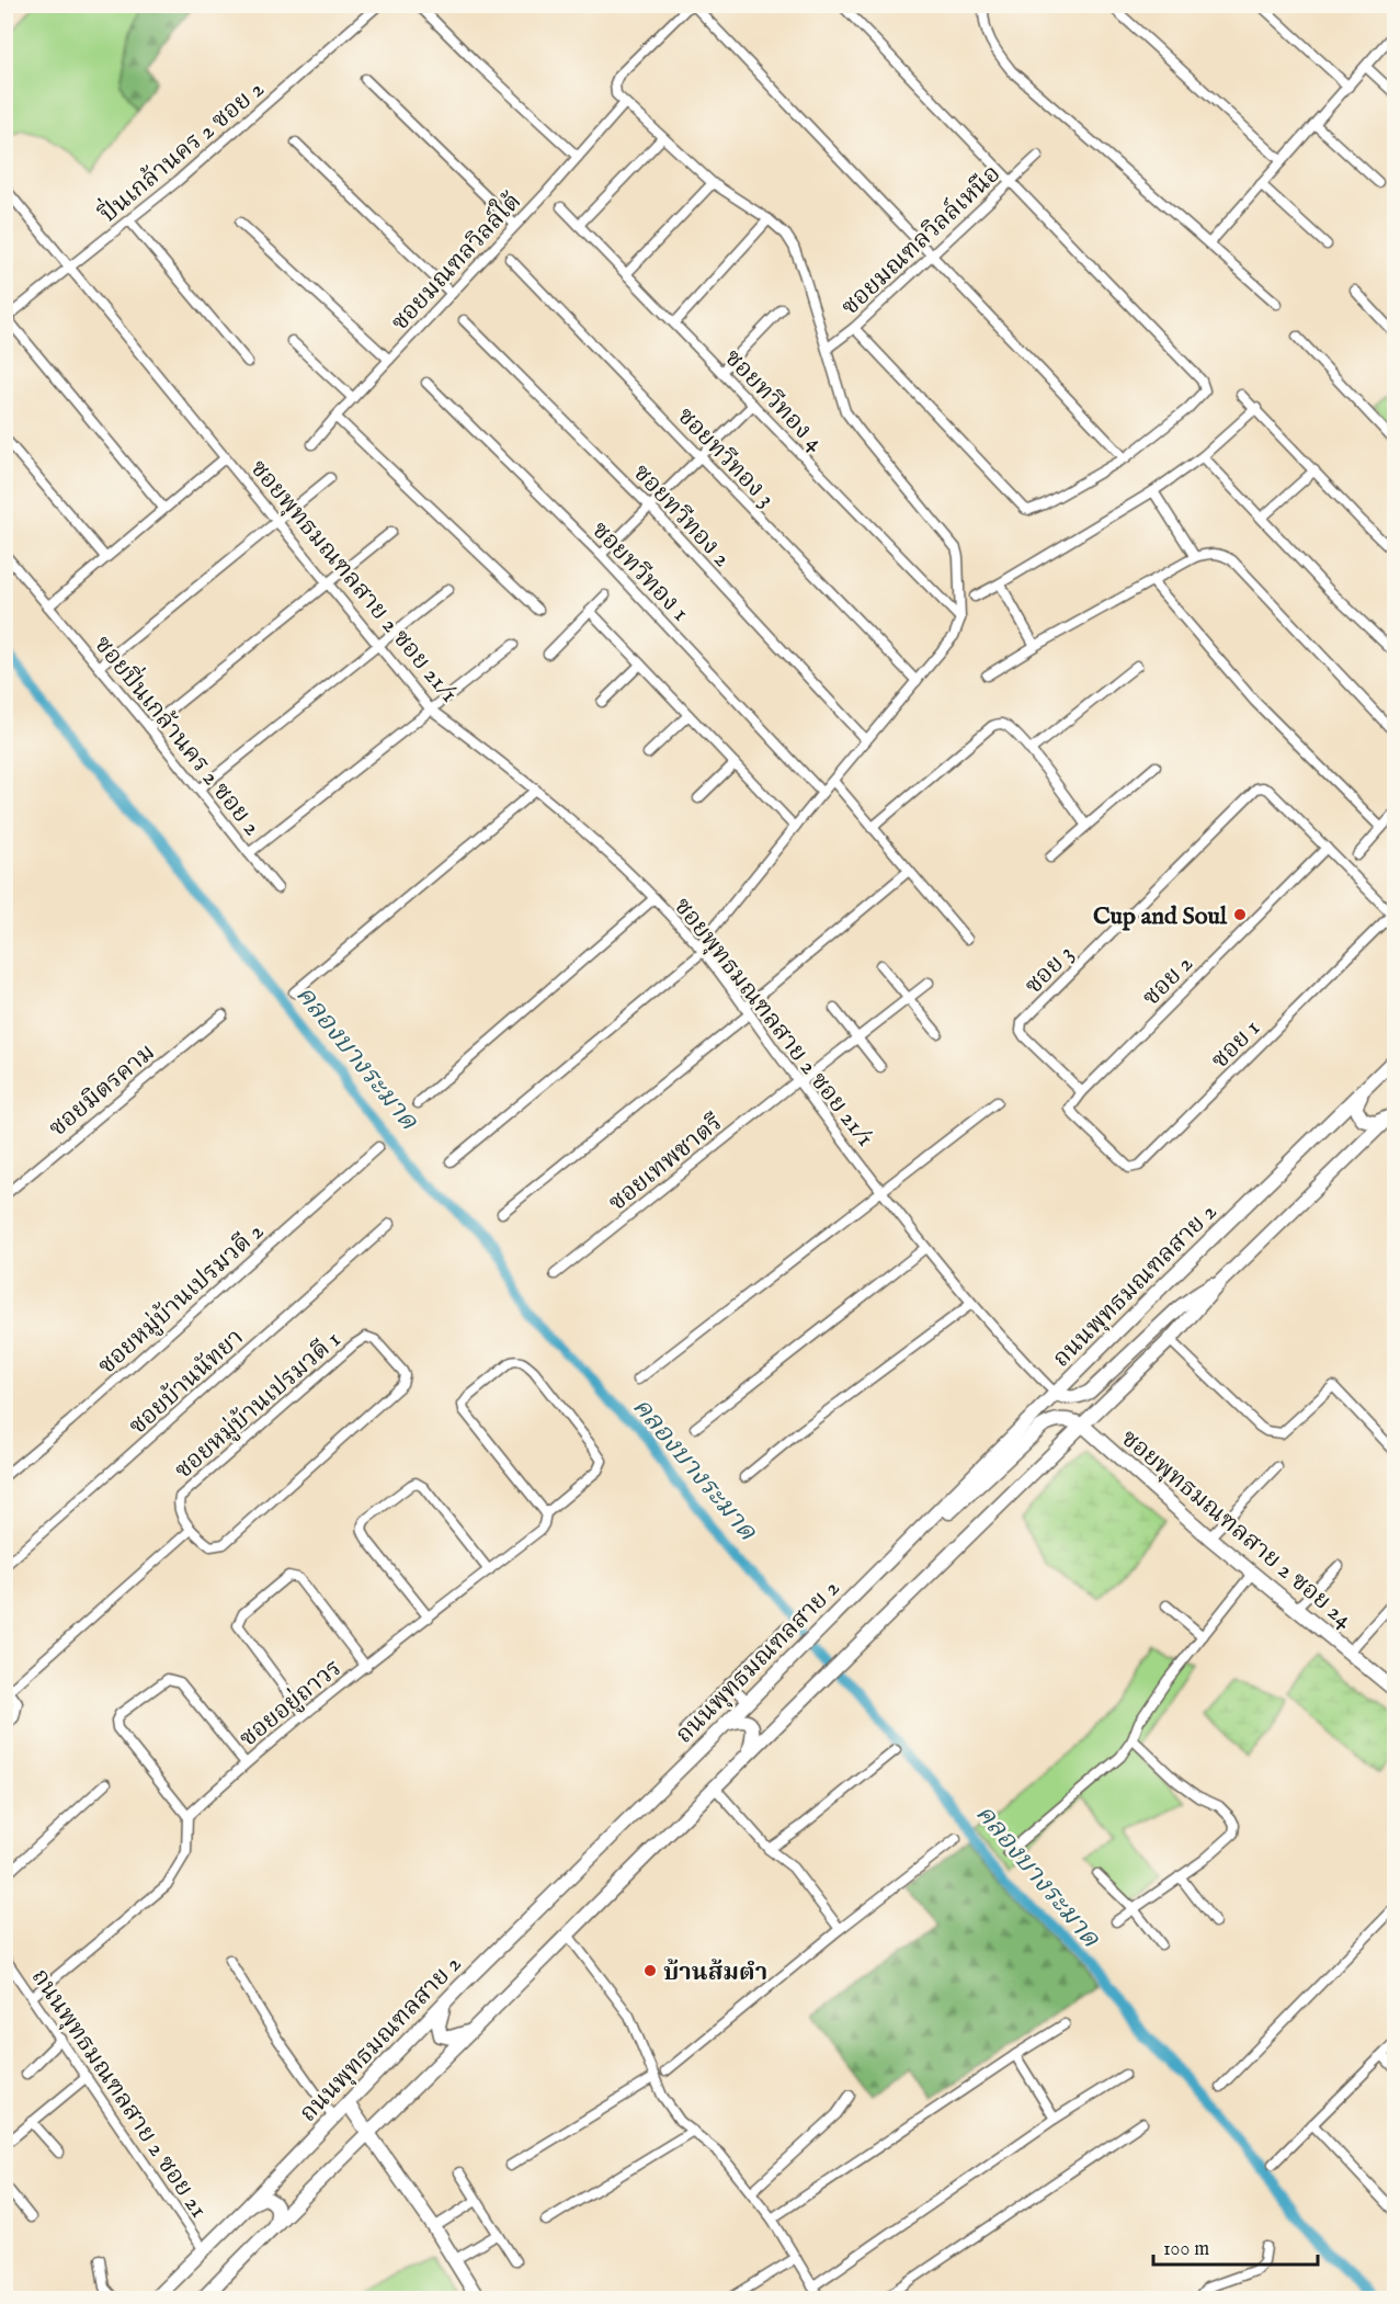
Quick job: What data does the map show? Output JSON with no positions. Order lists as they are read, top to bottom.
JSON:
{
  "streets": {
    "main road": ["ถนนพุทธมณฑลสาย 2", "ซอยพุทธมณฑลสาย 2 ซอย 24"],
    "street": [
      "ปิ่นเกล้านคร 2 ซอย 2",
      "ซอยมณฑลวิลล์เหนือ",
      "ซอยมณฑลวิลล์ใต้",
      "ซอยทวีทอง 4",
      "ซอยทวีทอง 3",
      "ซอยทวีทอง 2",
      "ซอยทวีทอง 1",
      "ซอยพุทธมณฑลสาย 2 ซอย 21/1",
      "ซอยปิ่นเกล้านคร 2 ซอย 2",
      "ซอย 3",
      "ซอย 2",
      "ซอย 1",
      "ซอยมิตรคาม",
      "ซอยเทพชาตรี",
      "ซอยหมู่บ้านเปรมวดี 2",
      "ซอยบ้านนัทยา",
      "ซอยหมู่บ้านเปรมวดี 1",
      "ซอยอยู่ถาวร",
      "ถนนพุทธมณฑลสาย 2 ซอย 21"
    ]
  },
  "crossings": [
    ["ปิ่นเกล้านคร 2 ซอย 2", "ซอยพุทธมณฑลสาย 2 ซอย 21/1"],
    ["ซอยพุทธมณฑลสาย 2 ซอย 21/1", "ซอยปิ่นเกล้านคร 2 ซอย 2"],
    ["ซอยพุทธมณฑลสาย 2 ซอย 21/1", "ซอยเทพชาตรี"],
    ["ซอยพุทธมณฑลสาย 2 ซอย 21/1", "ถนนพุทธมณฑลสาย 2"],
    ["ซอย 3", "ซอย 2"],
    ["ซอย 3", "ซอย 1"],
    ["ซอย 2", "ซอย 1"],
    ["ถนนพุทธมณฑลสาย 2", "ถนนพุทธมณฑลสาย 2 ซอย 21"]
  ],
  "water": ["คลองบางระมาด"],
  "places": ["Cup and Soul", "บ้านส้มตำ"],
  "scale_bar": "100 m"
}
